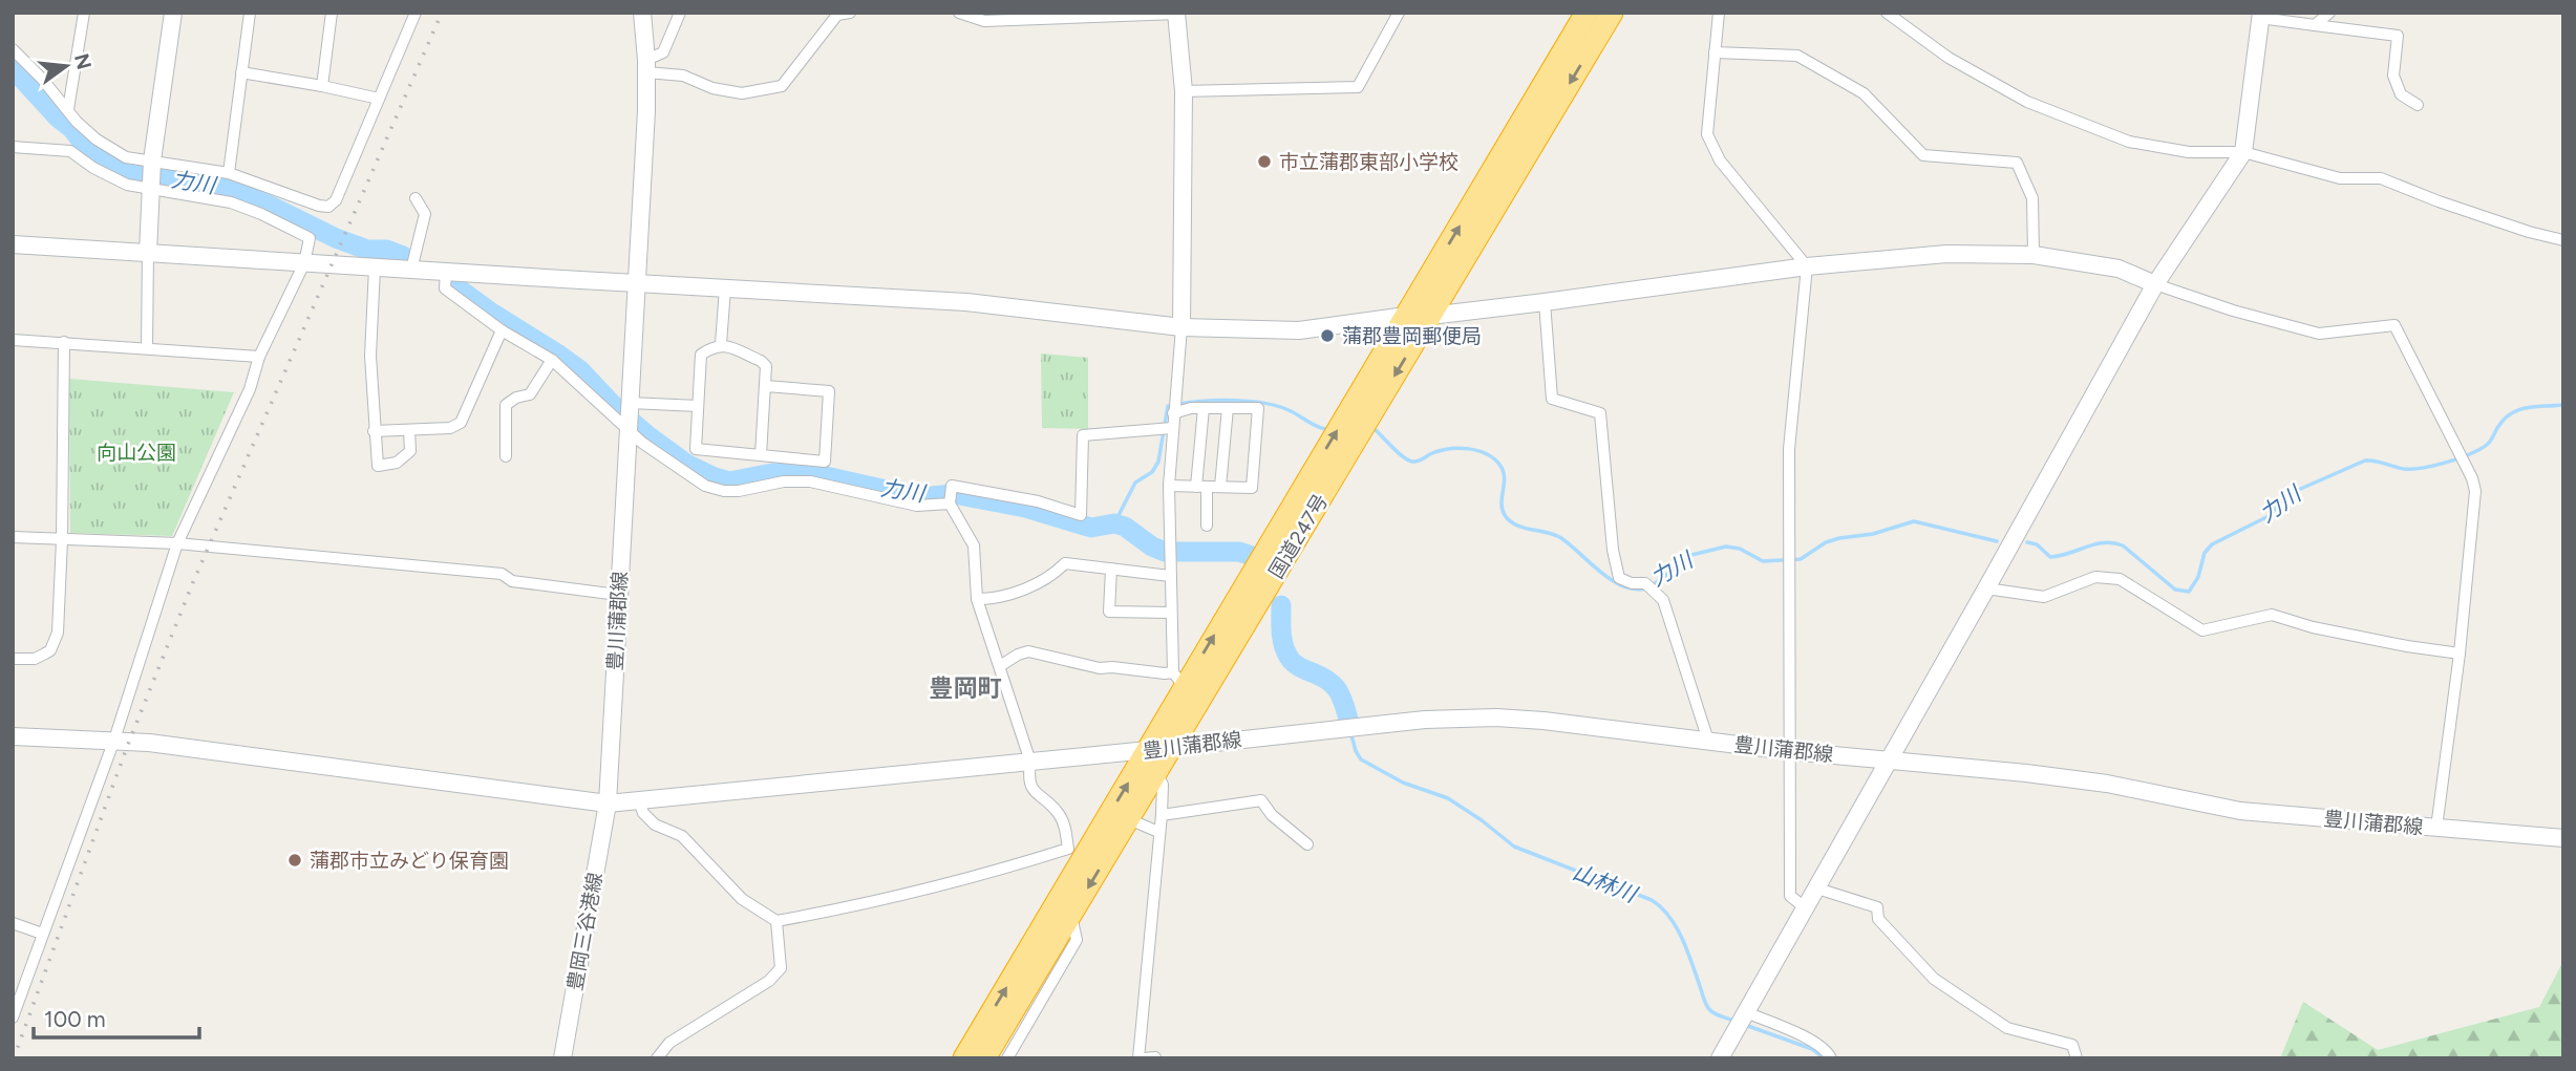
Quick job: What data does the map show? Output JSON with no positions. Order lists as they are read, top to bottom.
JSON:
{
  "streets": {
    "highway": ["国道247号"],
    "street": ["豊川蒲郡線", "豊岡三谷港線"]
  },
  "crossings": [
    ["国道247号", "豊川蒲郡線"],
    ["豊川蒲郡線", "豊岡三谷港線"]
  ],
  "districts": ["豊岡町"],
  "water": ["力川", "山林川"],
  "parks": ["向山公園"],
  "places": ["市立蒲郡東部小学校", "蒲郡豊岡郵便局", "蒲郡市立みどり保育園"],
  "scale_bar": "100 m",
  "north": "right"
}
